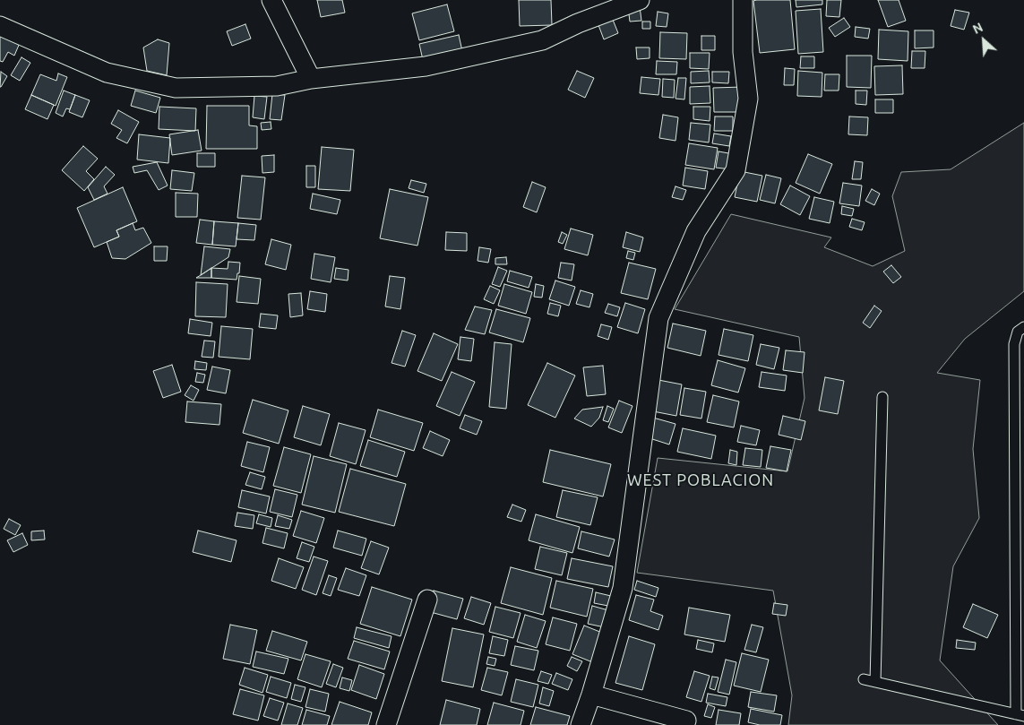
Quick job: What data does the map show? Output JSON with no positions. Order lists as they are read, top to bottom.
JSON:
{
  "districts": ["WEST POBLACION"],
  "north": "top left"
}
